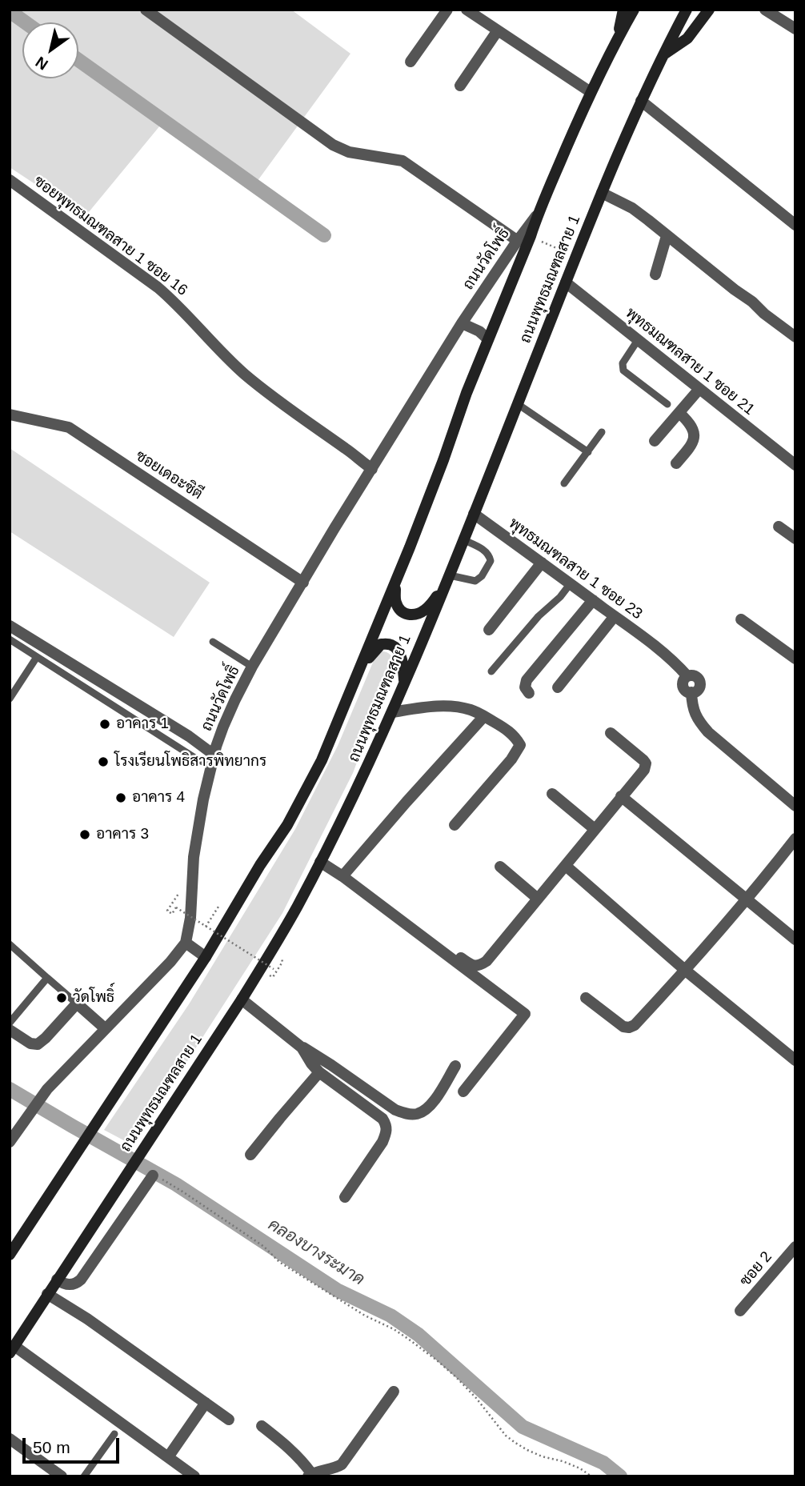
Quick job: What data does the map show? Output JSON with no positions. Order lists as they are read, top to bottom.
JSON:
{
  "streets": {
    "main road": ["ถนนพุทธมณฑลสาย 1"],
    "street": [
      "ซอยพุทธมณฑลสาย 1 ซอย 16",
      "ถนนวัดโพธิ์",
      "พุทธมณฑลสาย 1 ซอย 21",
      "ซอยเดอะซิตี",
      "พุทธมณฑลสาย 1 ซอย 23",
      "ซอย 2"
    ]
  },
  "crossings": [
    ["ซอยพุทธมณฑลสาย 1 ซอย 16", "ถนนวัดโพธิ์"],
    ["ถนนวัดโพธิ์", "ถนนพุทธมณฑลสาย 1"],
    ["ถนนวัดโพธิ์", "ซอยเดอะซิตี"],
    ["ถนนพุทธมณฑลสาย 1", "พุทธมณฑลสาย 1 ซอย 21"],
    ["ถนนพุทธมณฑลสาย 1", "พุทธมณฑลสาย 1 ซอย 23"]
  ],
  "water": ["คลองบางระมาด"],
  "places": [
    "อาคาร 1",
    "โรงเรียนโพธิสารพิทยากร",
    "อาคาร 4",
    "อาคาร 3",
    "วัดโพธิ์"
  ],
  "scale_bar": "50 m",
  "north": "bottom left"
}
